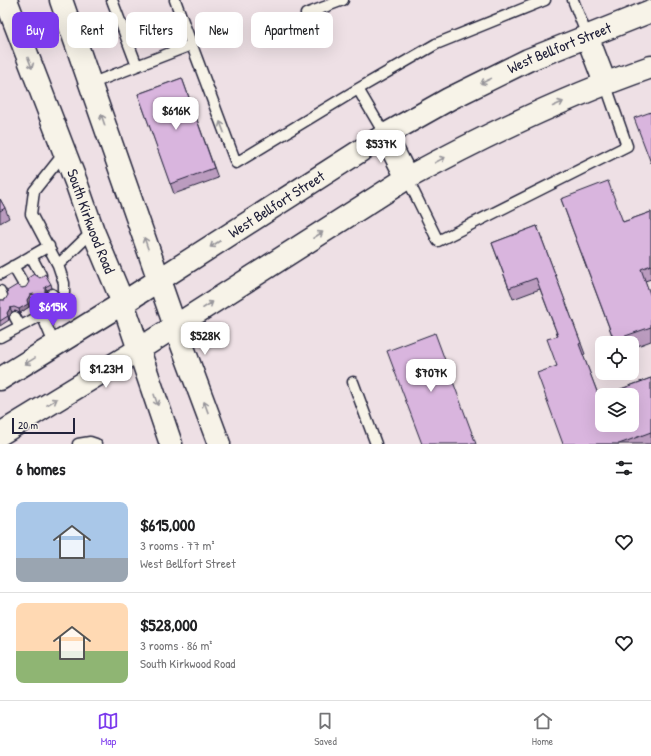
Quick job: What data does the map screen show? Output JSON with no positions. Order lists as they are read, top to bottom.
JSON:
{
  "streets": {
    "main road": ["West Bellfort Street", "South Kirkwood Road"]
  },
  "crossings": [
    ["West Bellfort Street", "South Kirkwood Road"]
  ],
  "scale_bar": "20 m",
  "page": {
    "chip": [
      "Buy",
      "Rent",
      "Filters",
      "New",
      "Apartment"
    ],
    "price": [
      "$616K",
      "$537K",
      "$615K",
      "$528K",
      "$1.23M",
      "$707K"
    ],
    "scale": "20 m",
    "heading": "6 homes",
    "list": [
      {
        "name": "$615,000",
        "note": "3 rooms · 77 m² · West Bellfort Street"
      },
      {
        "name": "$528,000",
        "note": "3 rooms · 86 m² · South Kirkwood Road"
      }
    ],
    "tabs": ["Map", "Saved", "Home"]
  }
}
